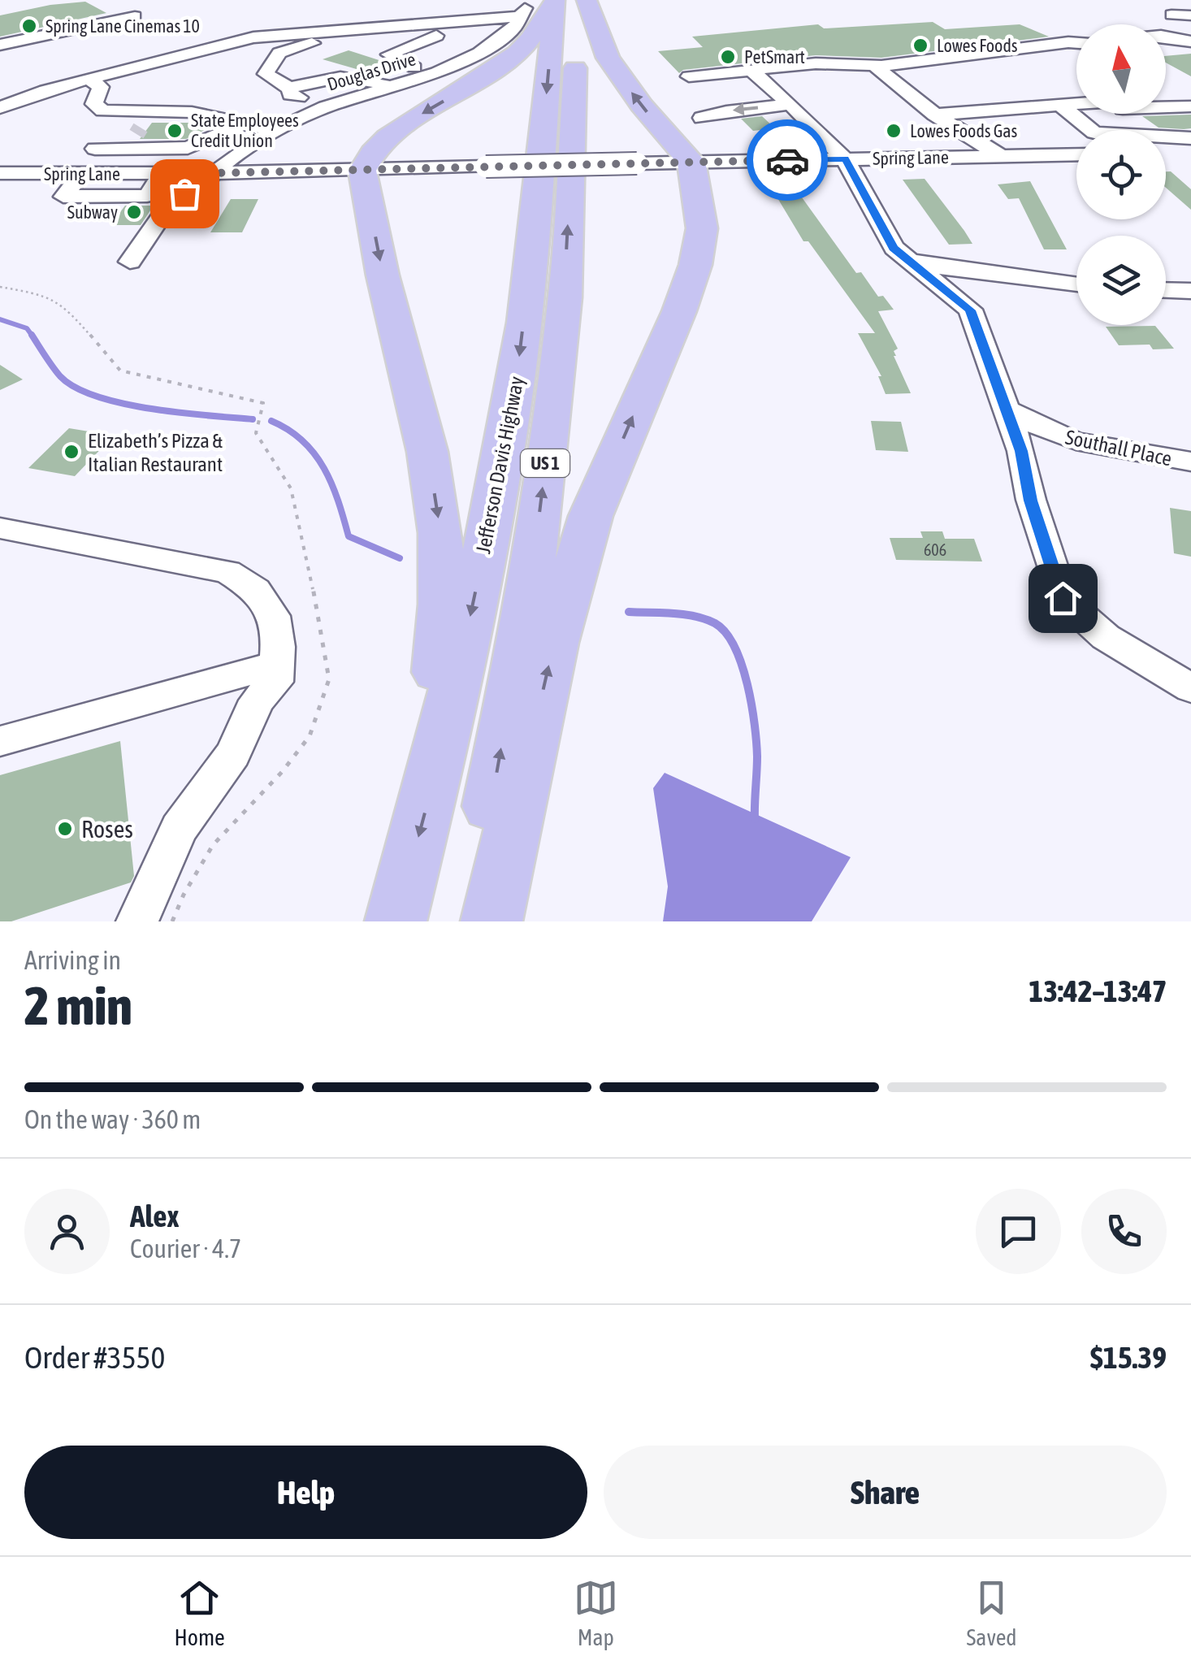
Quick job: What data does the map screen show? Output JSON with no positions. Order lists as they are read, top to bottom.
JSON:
{
  "streets": {
    "highway": ["US 1", "Jefferson Davis Highway"],
    "street": ["Douglas Drive", "Spring Lane", "Southall Place"]
  },
  "crossings": [
    ["Douglas Drive", "Spring Lane"],
    ["Douglas Drive", "Jefferson Davis Highway"]
  ],
  "places": [
    "Spring Lane Cinemas 10",
    "Lowes Foods",
    "PetSmart",
    "State Employees Credit Union",
    "Lowes Foods Gas",
    "Subway",
    "Elizabeth’s Pizza & Italian Restaurant",
    "Roses"
  ],
  "house_numbers": ["606"],
  "north": "top",
  "page": {
    "heading": ["2 min", "Arriving in", "13:42–13:47"],
    "panel": [
      "Alex",
      "Courier · 4.7",
      "Order #3550",
      "$15.39"
    ],
    "bar": "On the way · 360 m",
    "buttons": ["Help", "Share"],
    "tabs": ["Home", "Map", "Saved"]
  }
}
